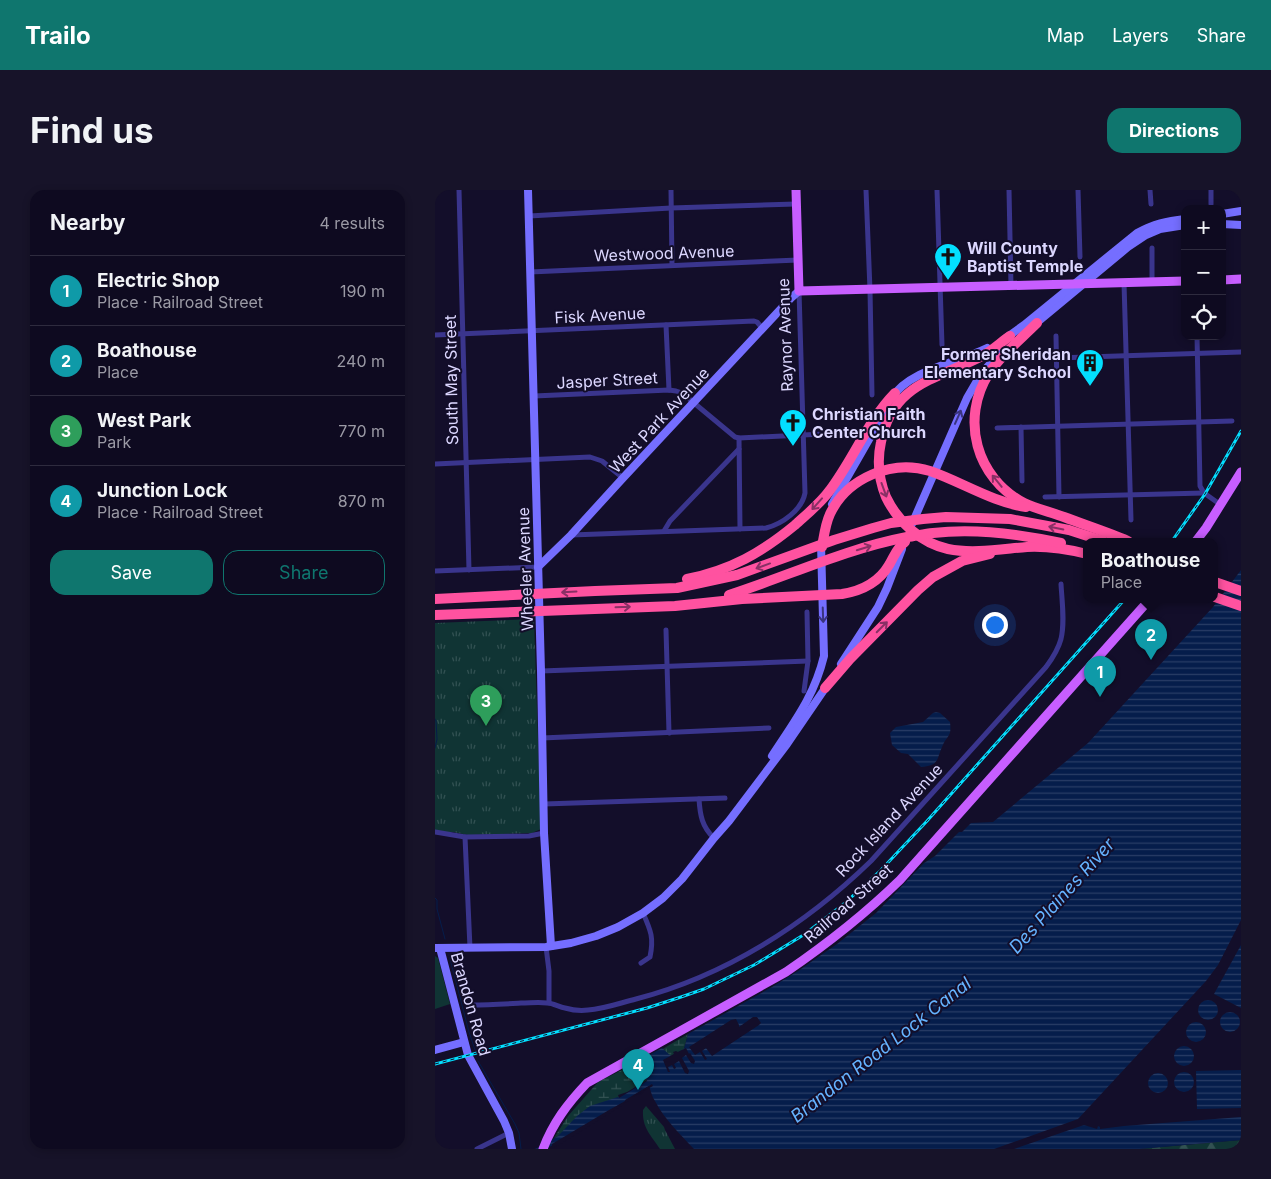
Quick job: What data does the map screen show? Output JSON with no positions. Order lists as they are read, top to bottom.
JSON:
{
  "streets": {
    "main road": ["Raynor Avenue", "Railroad Street"],
    "street": [
      "Westwood Avenue",
      "Fisk Avenue",
      "South May Street",
      "Jasper Street",
      "West Park Avenue",
      "Wheeler Avenue",
      "Rock Island Avenue",
      "Brandon Road"
    ]
  },
  "crossings": [
    ["Westwood Avenue", "Raynor Avenue"],
    ["Westwood Avenue", "Wheeler Avenue"],
    ["Fisk Avenue", "South May Street"],
    ["Fisk Avenue", "West Park Avenue"],
    ["Fisk Avenue", "Wheeler Avenue"],
    ["Raynor Avenue", "West Park Avenue"],
    ["Jasper Street", "West Park Avenue"],
    ["Jasper Street", "Wheeler Avenue"],
    ["West Park Avenue", "Wheeler Avenue"],
    ["Wheeler Avenue", "Rock Island Avenue"]
  ],
  "water": ["Des Plaines River", "Brandon Road Lock Canal"],
  "places": {
    "church": ["Will County Baptist Temple", "Christian Faith Center Church"],
    "building": ["Former Sheridan Elementary School"]
  },
  "page": {
    "header": "Trailo",
    "nav": ["Map", "Layers", "Share"],
    "buttons": [
      "Directions",
      ["Save", "Share"]
    ],
    "title": "Find us",
    "heading": ["Nearby", "4 results"],
    "map_buttons": ["+", "−"],
    "list": [
      {
        "mark": "1",
        "name": "Electric Shop",
        "note": "Place · Railroad Street",
        "value": "190 m"
      },
      {
        "mark": "2",
        "name": "Boathouse",
        "note": "Place",
        "value": "240 m"
      },
      {
        "mark": "3",
        "name": "West Park",
        "note": "Park",
        "value": "770 m"
      },
      {
        "mark": "4",
        "name": "Junction Lock",
        "note": "Place · Railroad Street",
        "value": "870 m"
      }
    ],
    "popup": ["Boathouse", "Place"],
    "pins": [
      "2",
      "1",
      "3",
      "4"
    ]
  }
}
